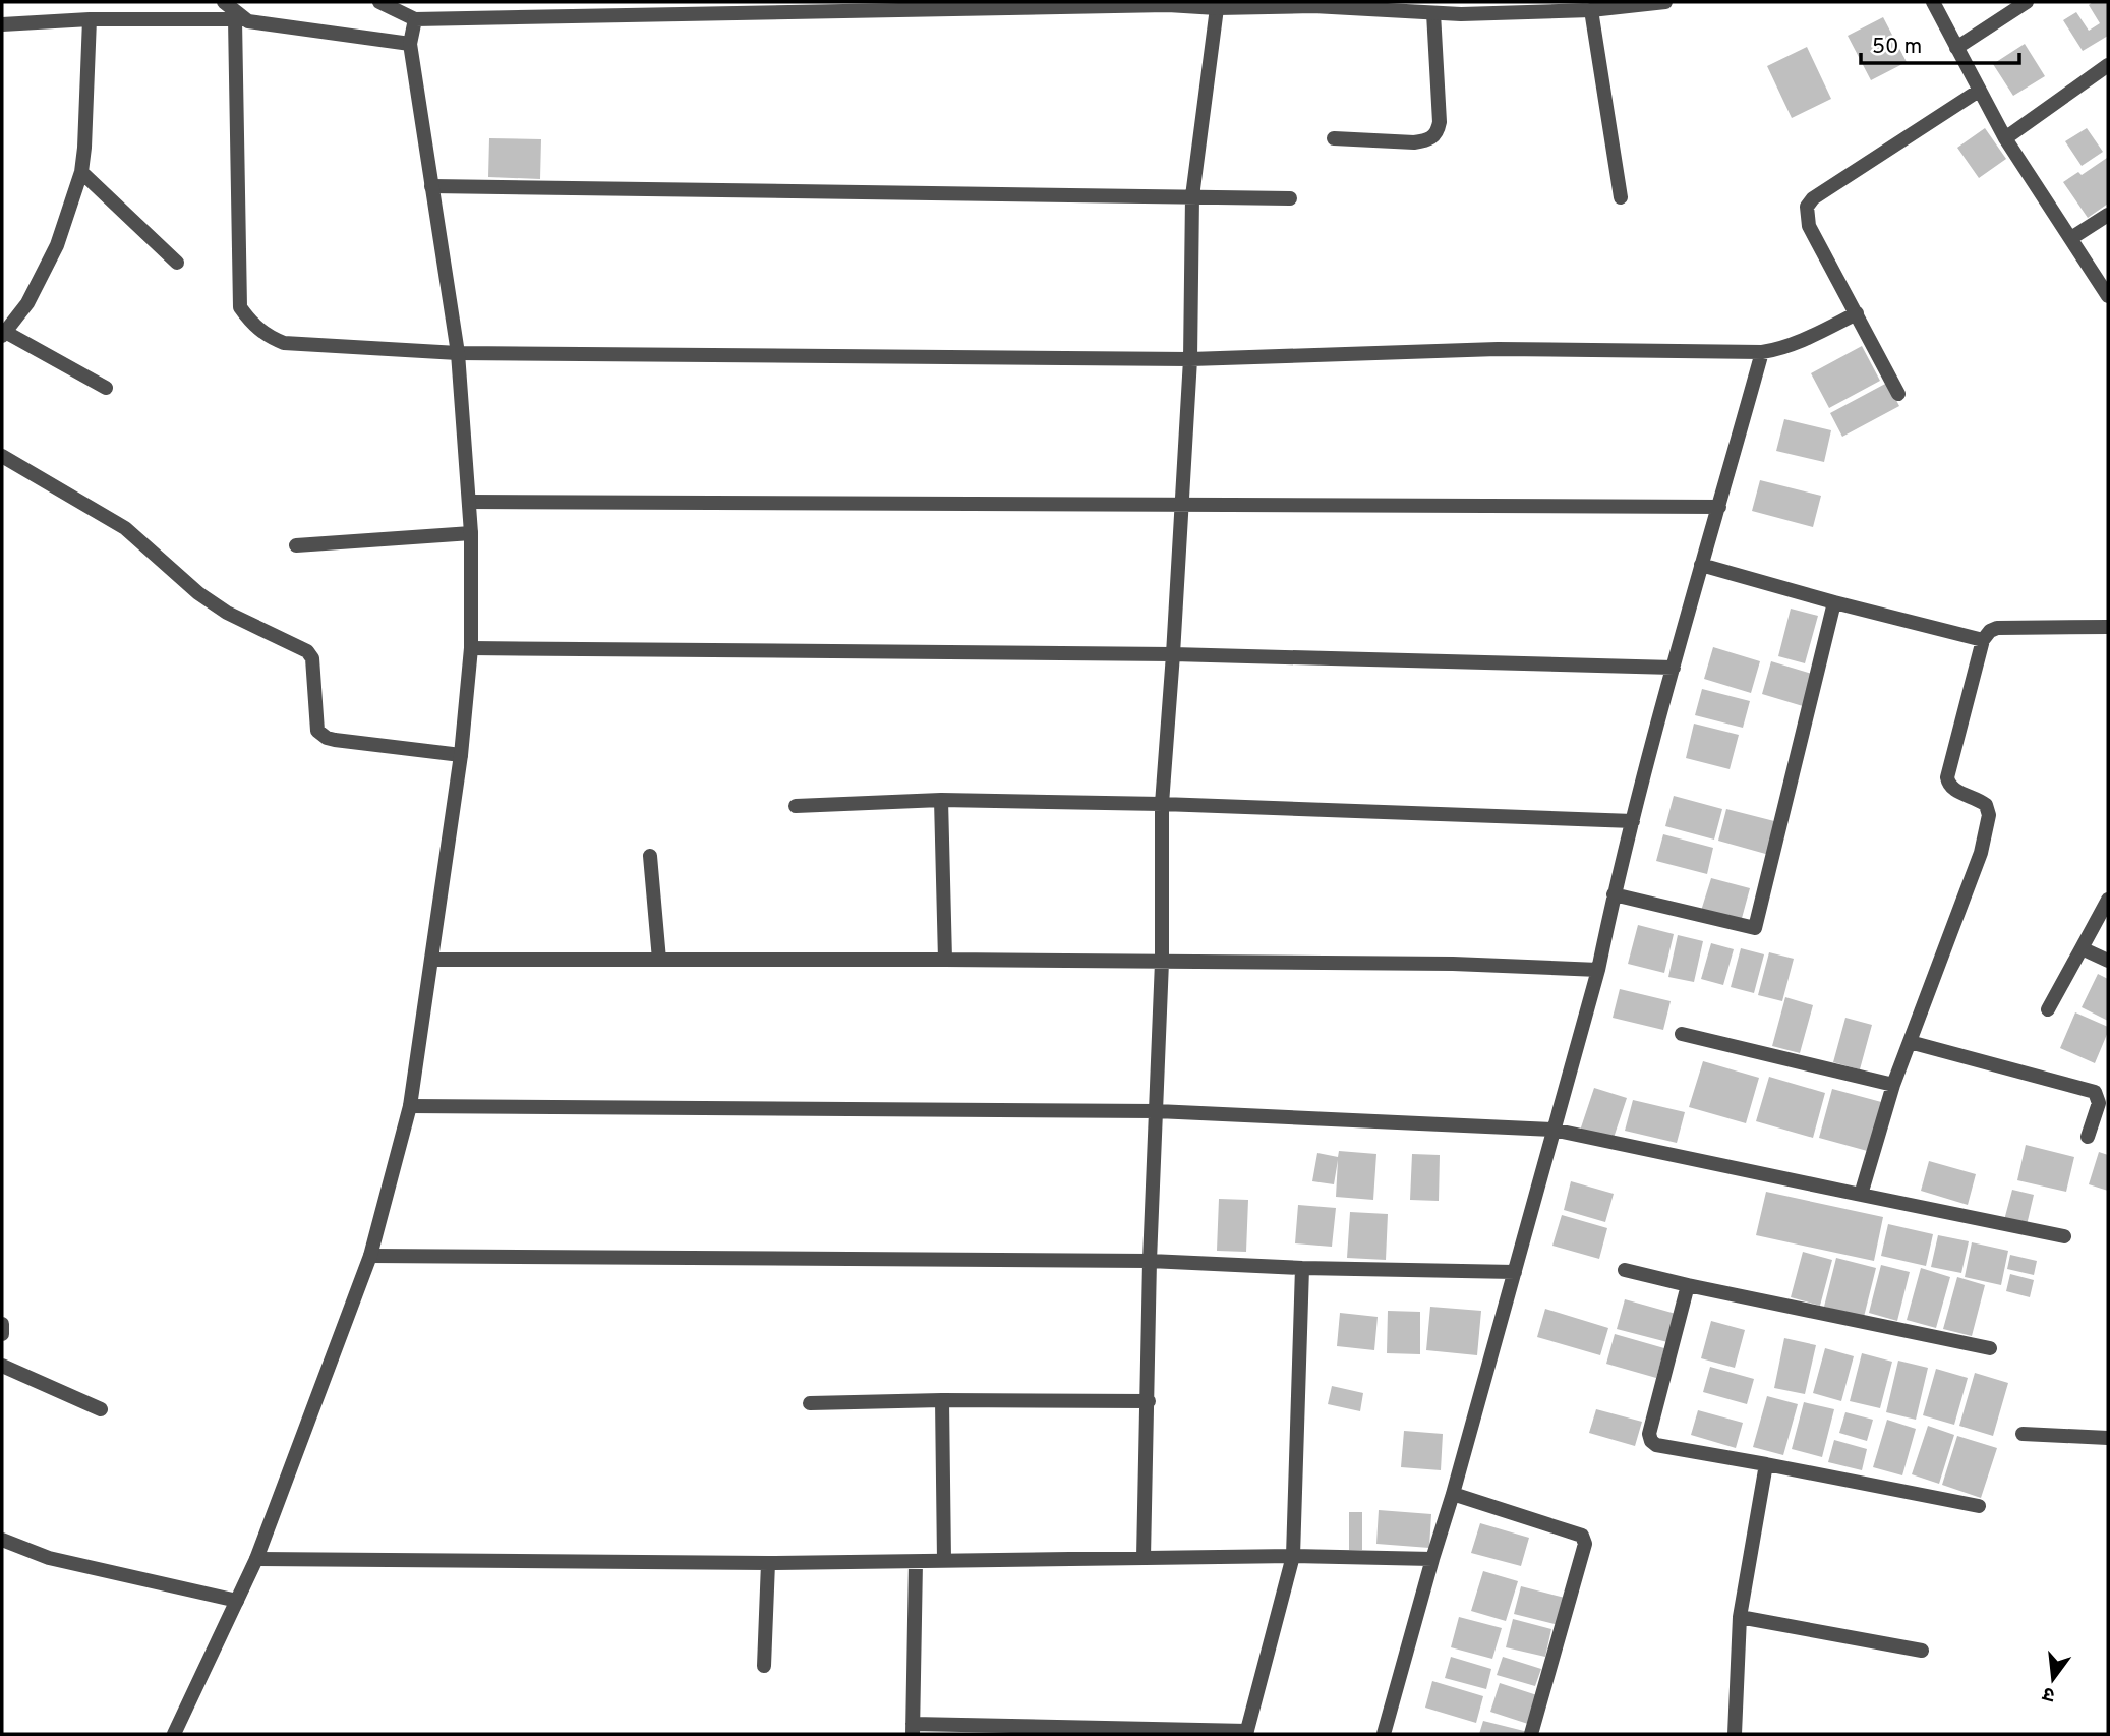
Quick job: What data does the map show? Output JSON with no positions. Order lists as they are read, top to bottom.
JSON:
{
  "scale_bar": "50 m",
  "north": "bottom"
}
